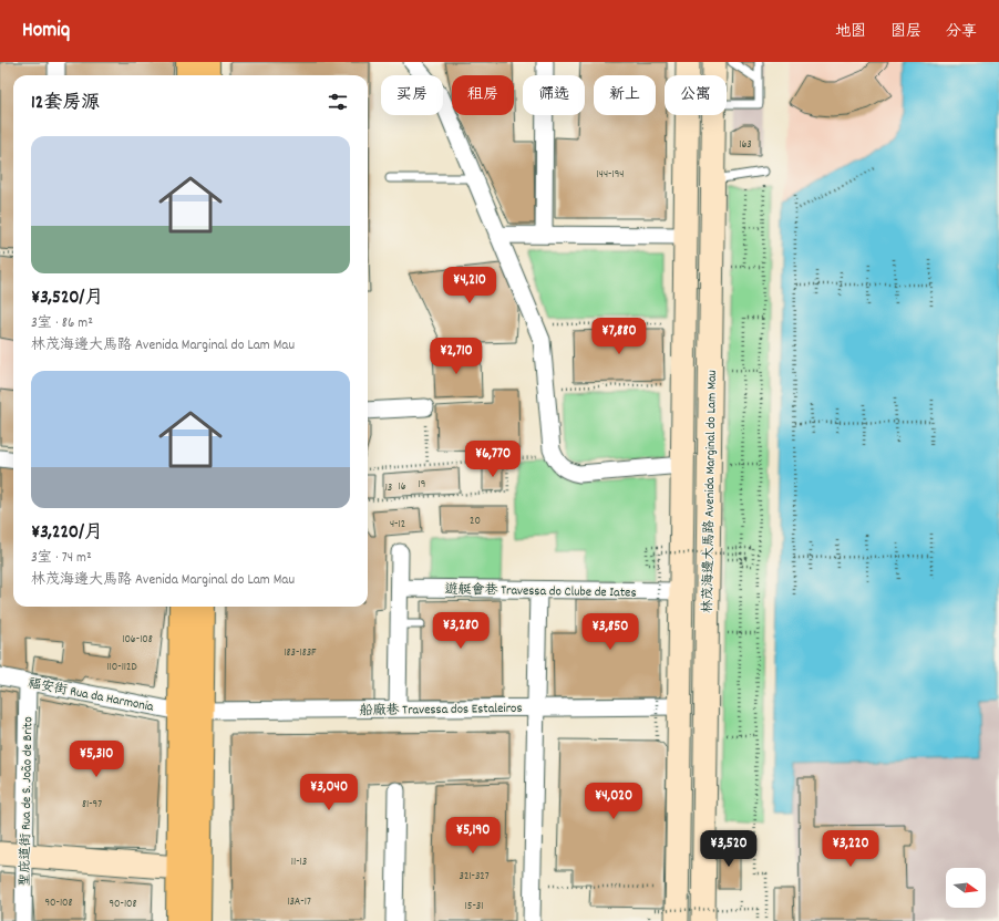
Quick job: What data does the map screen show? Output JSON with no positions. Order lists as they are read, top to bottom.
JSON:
{
  "streets": {
    "main road": ["林茂海邊大馬路 Avenida Marginal do Lam Mau"],
    "street": [
      "遊艇會巷 Travessa do Clube de Iates",
      "福安街 Rua da Harmonia",
      "船廠巷 Travessa dos Estaleiros",
      "聖庇道街 Rua de S. João de Brito"
    ]
  },
  "crossings": [
    ["林茂海邊大馬路 Avenida Marginal do Lam Mau", "遊艇會巷 Travessa do Clube de Iates"],
    ["林茂海邊大馬路 Avenida Marginal do Lam Mau", "船廠巷 Travessa dos Estaleiros"],
    ["福安街 Rua da Harmonia", "船廠巷 Travessa dos Estaleiros"],
    ["福安街 Rua da Harmonia", "聖庇道街 Rua de S. João de Brito"]
  ],
  "house_numbers": [
    "163",
    "144-194",
    "19",
    "16",
    "13",
    "20",
    "4-12",
    "106-108",
    "183-183F",
    "110-112D",
    "81-97",
    "11-13",
    "321-327",
    "13A-17",
    "90-108",
    "90-108",
    "15-31"
  ],
  "north": "right",
  "page": {
    "header": "Homiq",
    "nav": ["地图", "图层", "分享"],
    "chip": [
      "买房",
      "租房",
      "筛选",
      "新上",
      "公寓"
    ],
    "heading": "12套房源",
    "list": [
      {
        "name": "¥3,520/月",
        "note": "3室 · 86 m² · 林茂海邊大馬路 Avenida Marginal do Lam Mau"
      },
      {
        "name": "¥3,220/月",
        "note": "3室 · 74 m² · 林茂海邊大馬路 Avenida Marginal do Lam Mau"
      }
    ],
    "price": [
      "¥4,210",
      "¥7,880",
      "¥2,710",
      "¥6,770",
      "¥3,280",
      "¥3,850",
      "¥5,310",
      "¥3,040",
      "¥4,020",
      "¥5,190",
      "¥3,520",
      "¥3,220"
    ]
  }
}
